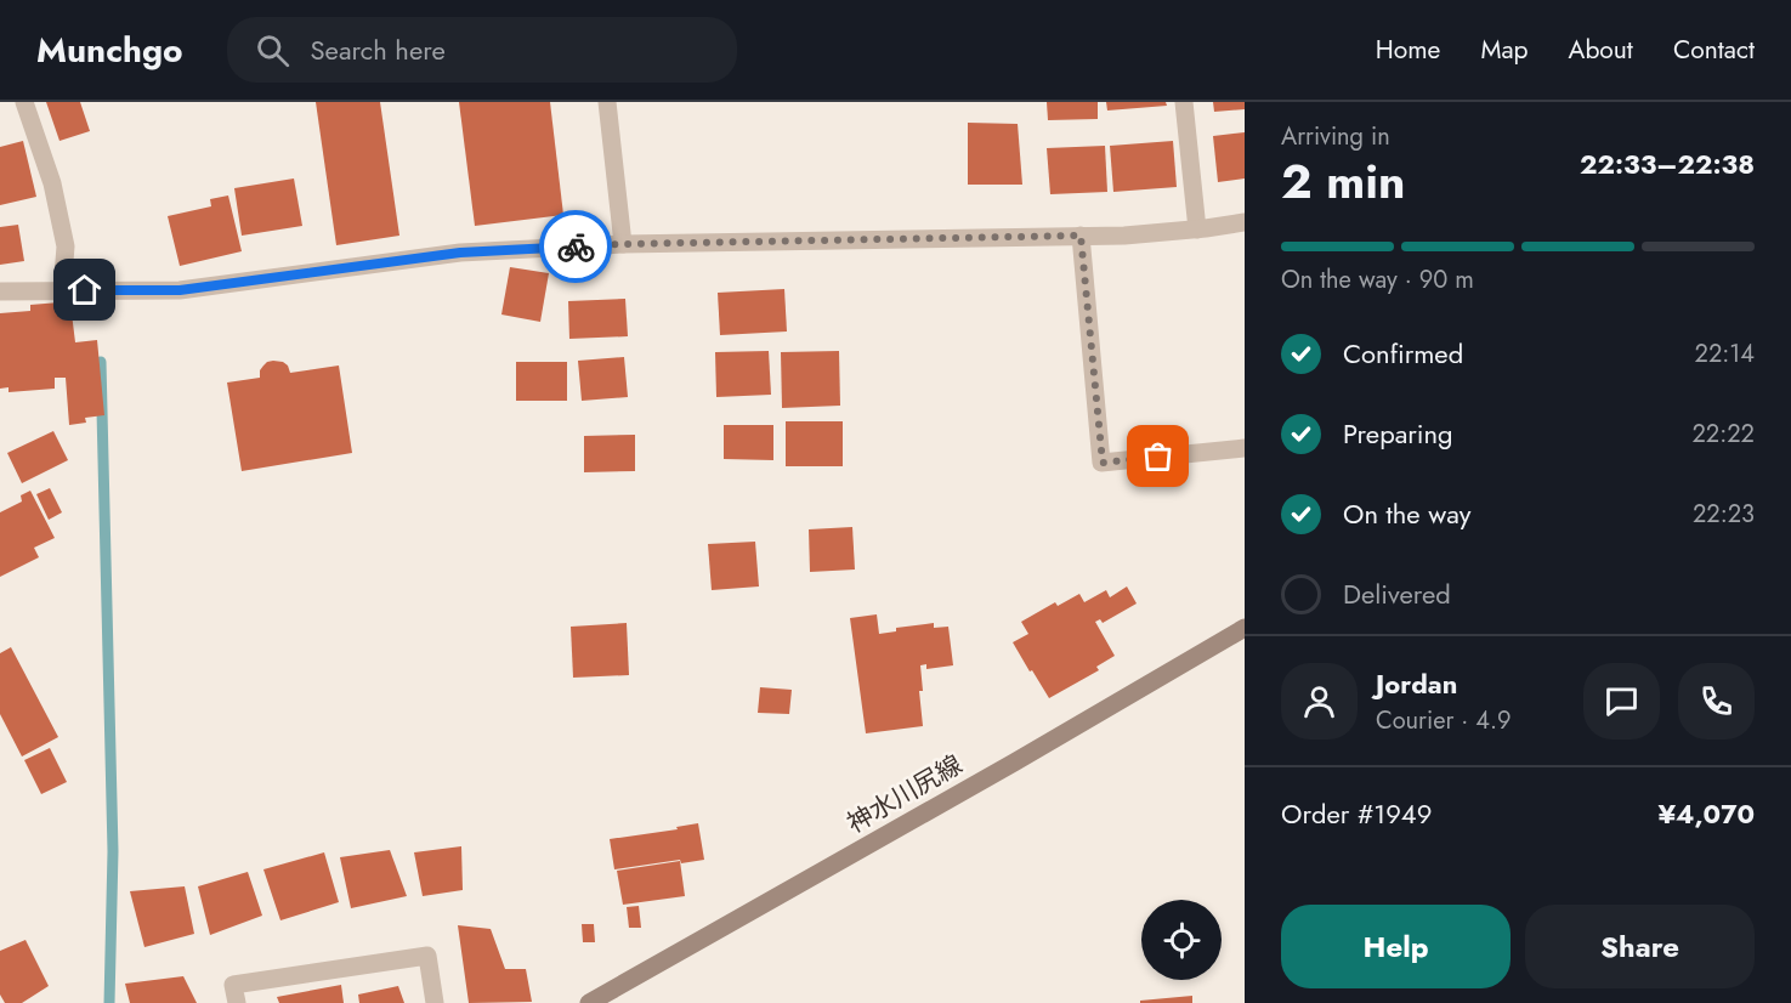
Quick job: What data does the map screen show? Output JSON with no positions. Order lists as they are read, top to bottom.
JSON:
{
  "streets": {
    "main road": ["神水川尻線"]
  },
  "page": {
    "header": "Munchgo",
    "search": "Search here",
    "nav": [
      "Home",
      "Map",
      "About",
      "Contact"
    ],
    "heading": ["2 min", "Arriving in", "22:33–22:38"],
    "panel": [
      "Jordan",
      "Courier · 4.9",
      "Order #1949",
      "¥4,070"
    ],
    "bar": "On the way · 90 m",
    "list": [
      ["Confirmed", "22:14"],
      ["Preparing", "22:22"],
      ["On the way", "22:23"],
      "Delivered"
    ],
    "buttons": ["Help", "Share"]
  }
}
